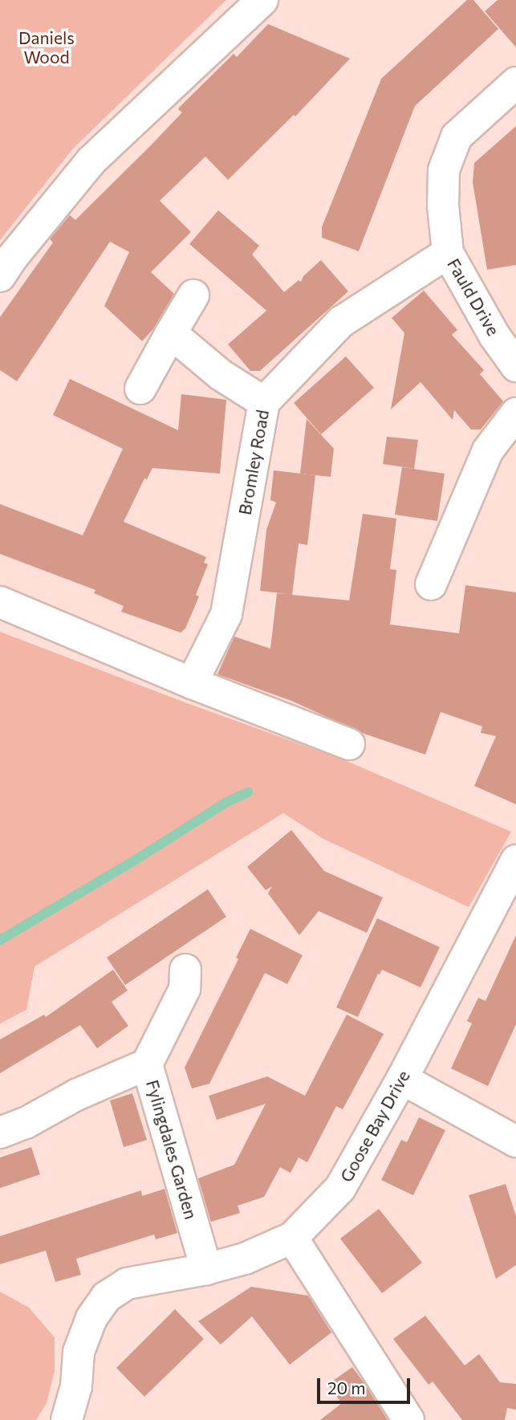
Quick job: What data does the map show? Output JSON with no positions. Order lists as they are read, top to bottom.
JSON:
{
  "streets": {
    "street": [
      "Fauld Drive",
      "Bromley Road",
      "Goose Bay Drive",
      "Fylingdales Garden"
    ]
  },
  "crossings": [
    ["Fauld Drive", "Bromley Road"],
    ["Goose Bay Drive", "Fylingdales Garden"]
  ],
  "parks": ["Daniels Wood"],
  "scale_bar": "20 m"
}
